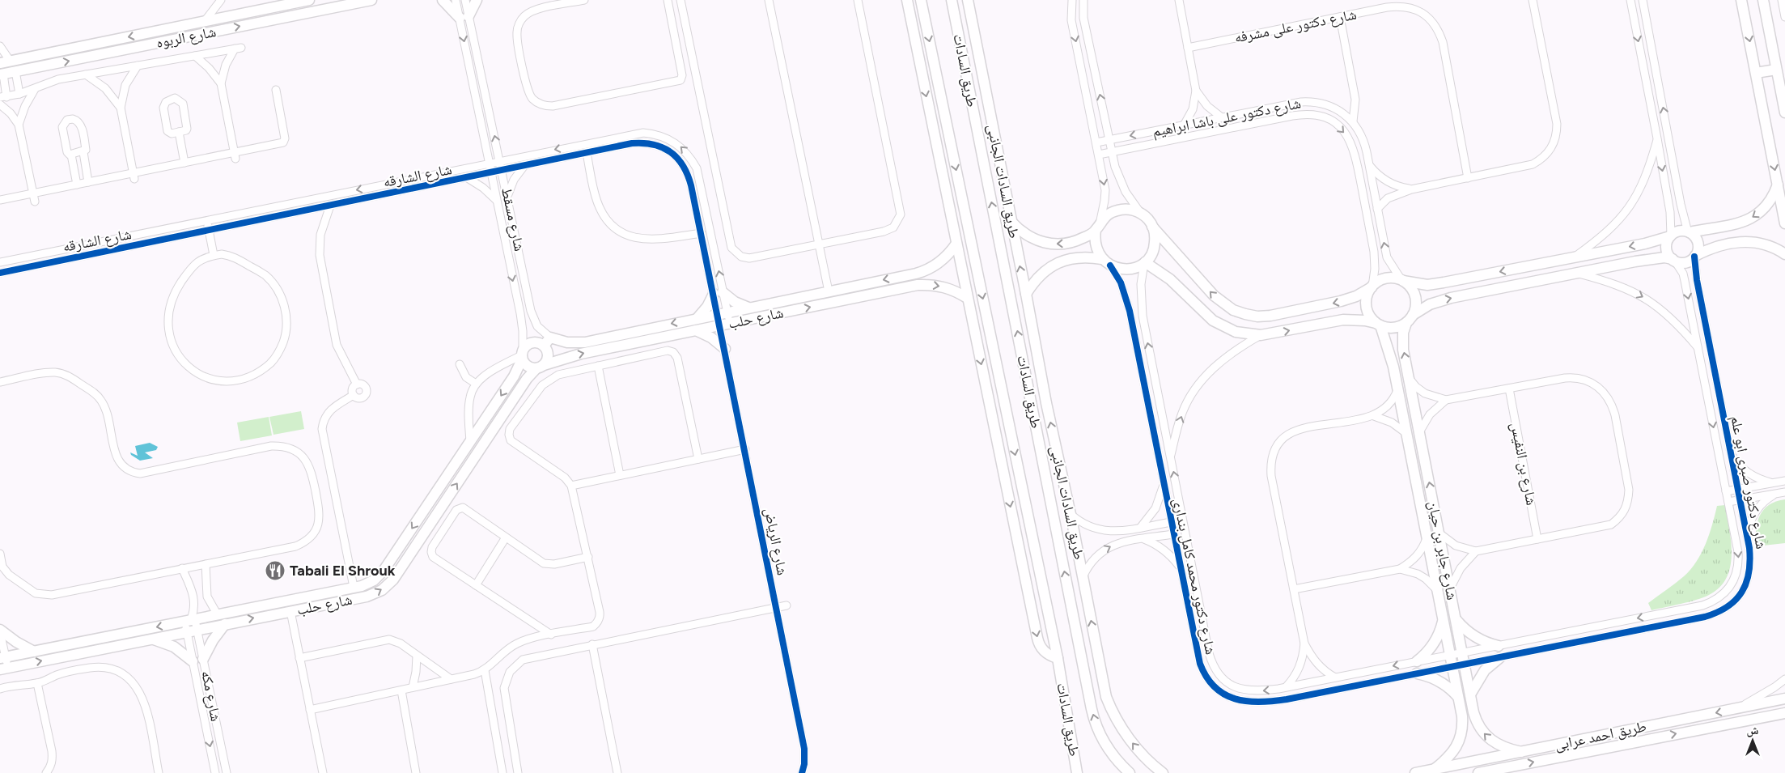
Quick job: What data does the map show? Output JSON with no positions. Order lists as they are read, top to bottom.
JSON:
{
  "streets": {
    "street": [
      "شارع دكتور على مشرفه",
      "شارع الربوه",
      "طريق السادات",
      "شارع دكتور على باشا ابراهيم",
      "شارع الشارقه",
      "طريق السادات الجانبى",
      "شارع مسقط",
      "شارع حلب",
      "شارع بن النفيس",
      "شارع دكتور صبرى ابو علم",
      "شارع الرياض",
      "شارع جابر بن حيان",
      "شارع دكتور محمد كامل بندارى",
      "شارع مكه",
      "طريق احمد عرابى"
    ]
  },
  "crossings": [
    ["شارع دكتور على باشا ابراهيم", "شارع جابر بن حيان"],
    ["شارع الشارقه", "شارع مسقط"],
    ["شارع الشارقه", "شارع حلب"],
    ["شارع الشارقه", "شارع الرياض"],
    ["شارع مسقط", "شارع حلب"],
    ["شارع حلب", "شارع الرياض"],
    ["شارع حلب", "شارع مكه"],
    ["شارع دكتور صبرى ابو علم", "شارع جابر بن حيان"],
    ["شارع دكتور صبرى ابو علم", "شارع دكتور محمد كامل بندارى"],
    ["شارع جابر بن حيان", "شارع دكتور محمد كامل بندارى"],
    ["شارع جابر بن حيان", "طريق احمد عرابى"]
  ],
  "places": {
    "restaurant": ["Tabali El Shrouk"]
  },
  "north": "top"
}
